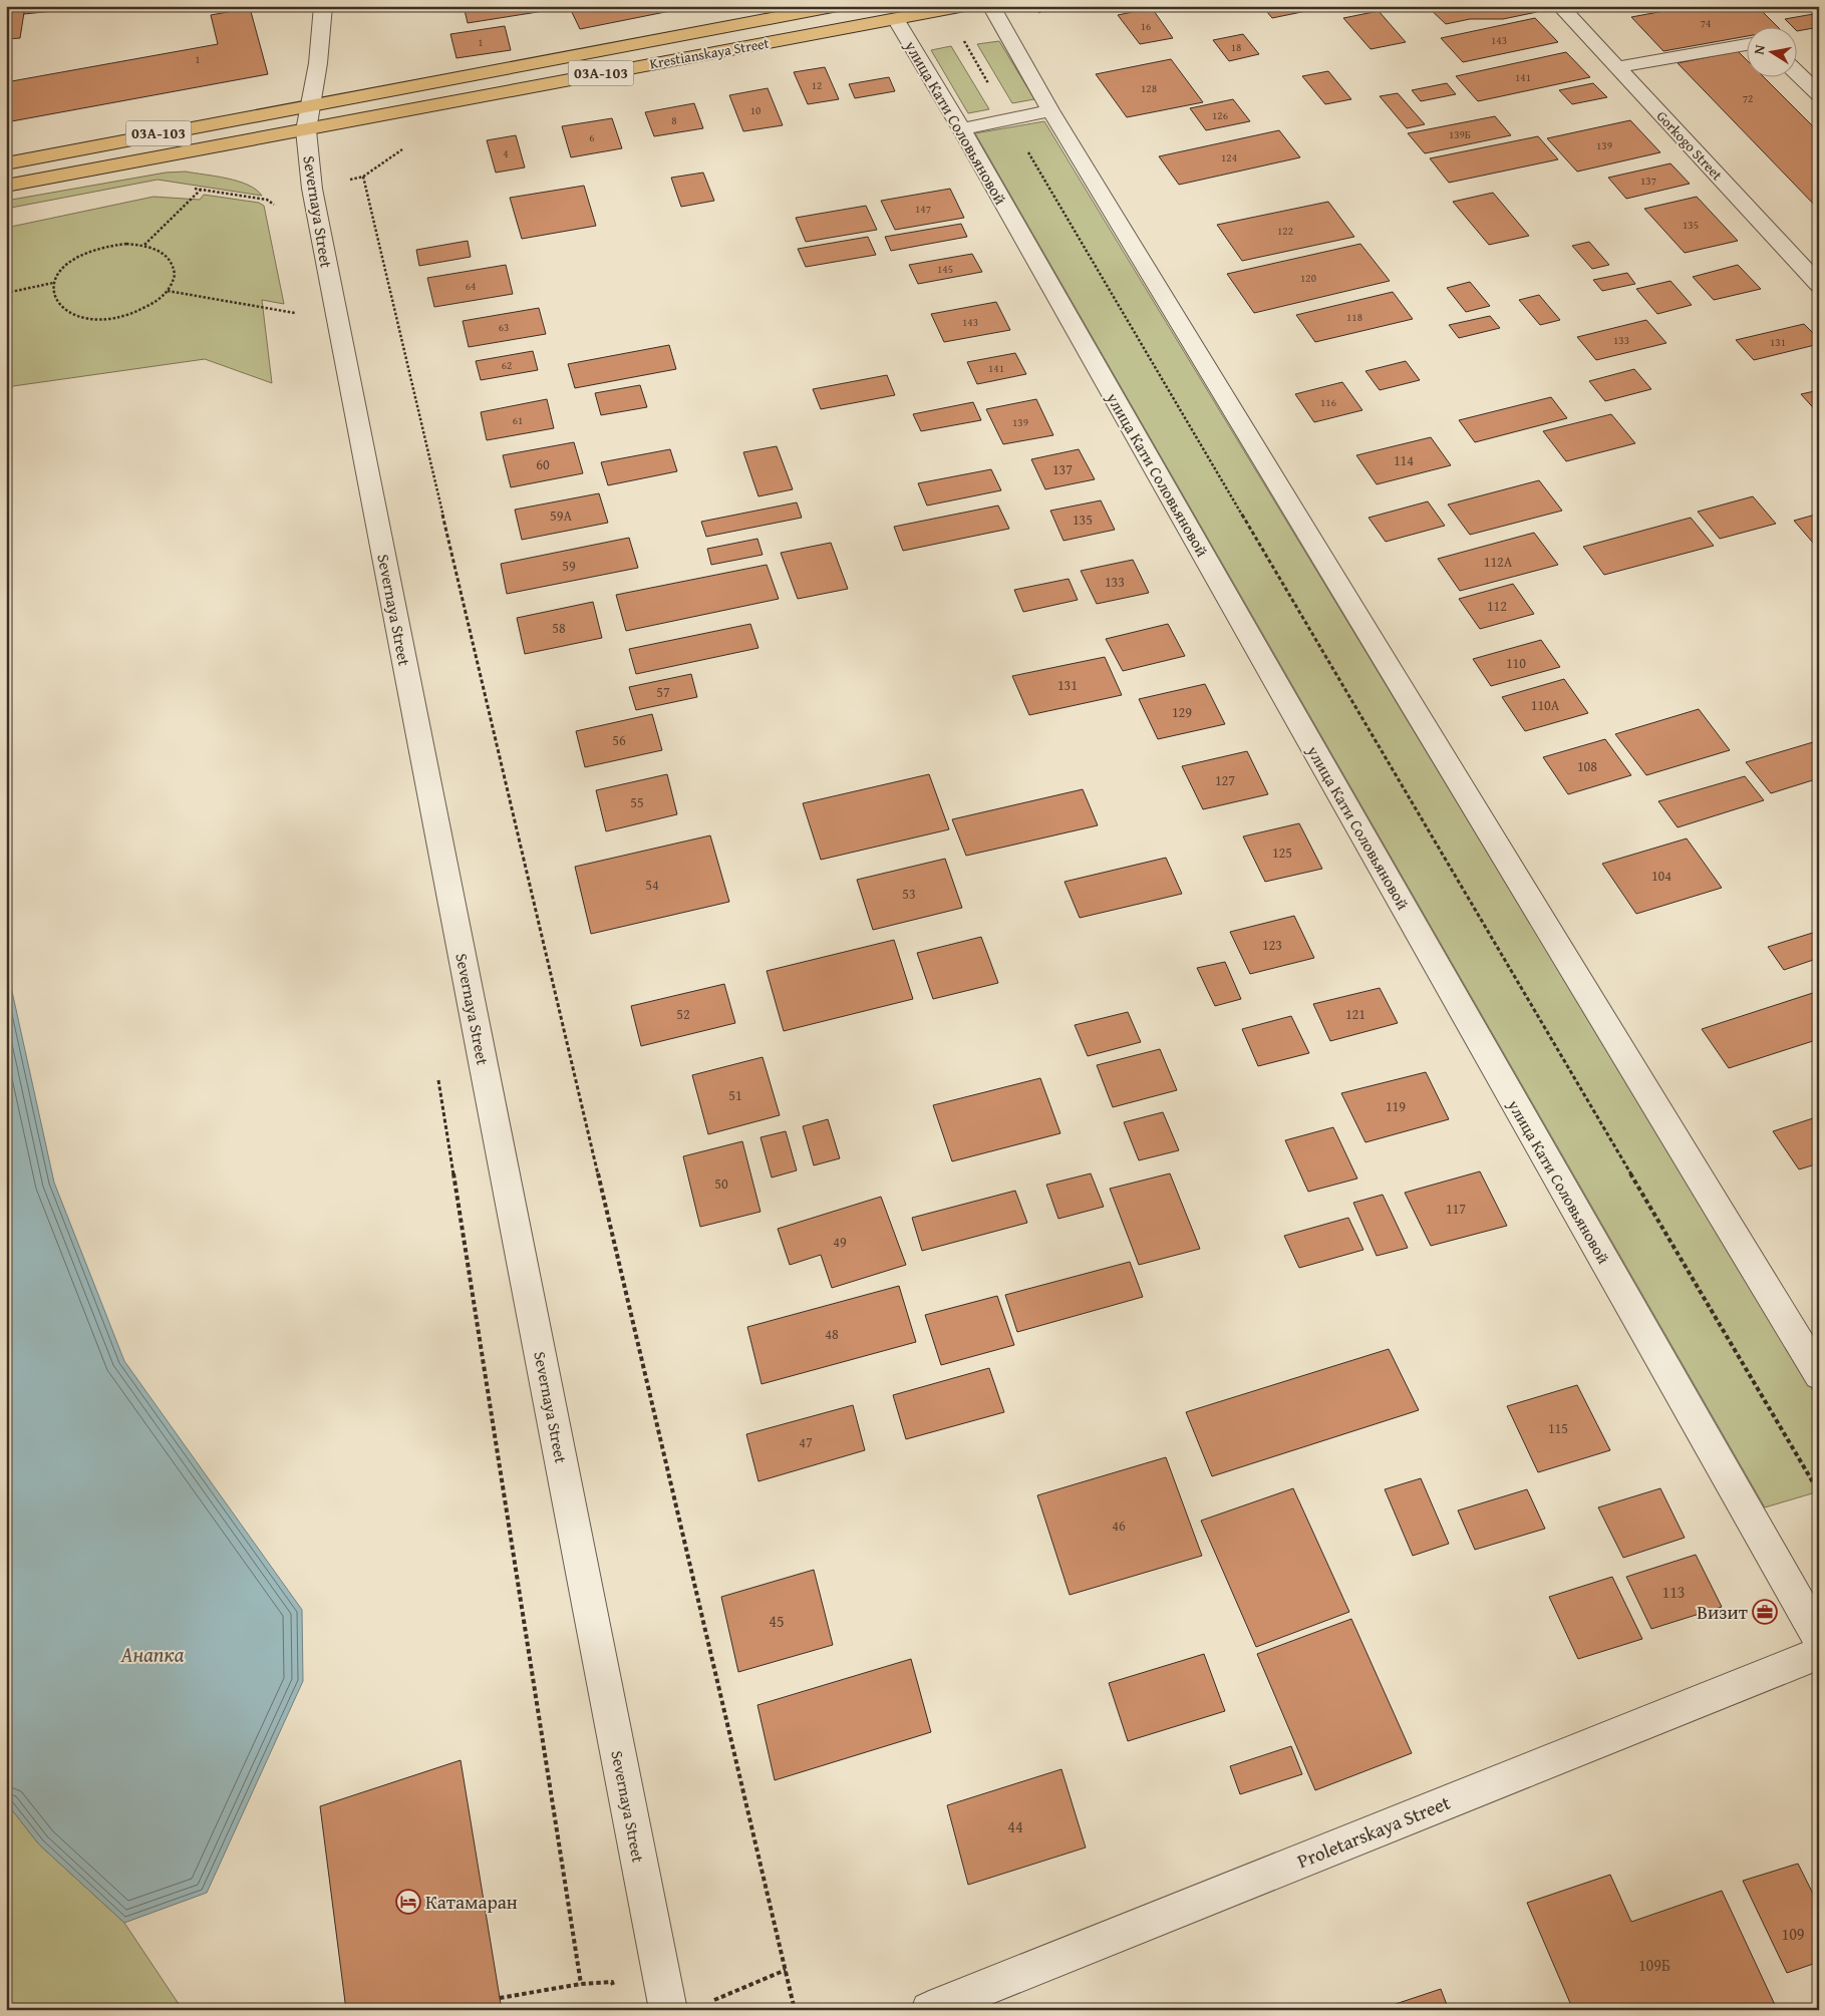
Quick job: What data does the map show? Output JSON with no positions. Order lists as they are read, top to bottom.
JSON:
{
  "streets": {
    "main road": ["Krestianskaya Street", "03А-103"],
    "street": [
      "улица Кати Соловьяновой",
      "Gorkogo Street",
      "Severnaya Street",
      "Proletarskaya Street"
    ]
  },
  "crossings": [
    ["Krestianskaya Street", "03А-103"],
    ["Krestianskaya Street", "улица Кати Соловьяновой"],
    ["Krestianskaya Street", "Severnaya Street"],
    ["03А-103", "Severnaya Street"]
  ],
  "water": ["Анапка"],
  "places": {
    "office": ["Визит"],
    "hotel": ["Катамаран"]
  },
  "house_numbers": [
    "74",
    "16",
    "143",
    "1",
    "18",
    "1",
    "141",
    "12",
    "128",
    "72",
    "10",
    "126",
    "8",
    "139Б",
    "6",
    "139",
    "4",
    "124",
    "137",
    "147",
    "135",
    "122",
    "145",
    "120",
    "64",
    "118",
    "143",
    "63",
    "133",
    "131",
    "62",
    "141",
    "116",
    "61",
    "139",
    "114",
    "60",
    "137",
    "59А",
    "135",
    "112А",
    "59",
    "133",
    "112",
    "58",
    "110",
    "131",
    "57",
    "110А",
    "129",
    "56",
    "108",
    "127",
    "55",
    "125",
    "104",
    "54",
    "53",
    "123",
    "52",
    "121",
    "51",
    "119",
    "50",
    "117",
    "49",
    "48",
    "115",
    "47",
    "46",
    "113",
    "45",
    "44",
    "109",
    "109Б"
  ],
  "north": "left"
}
